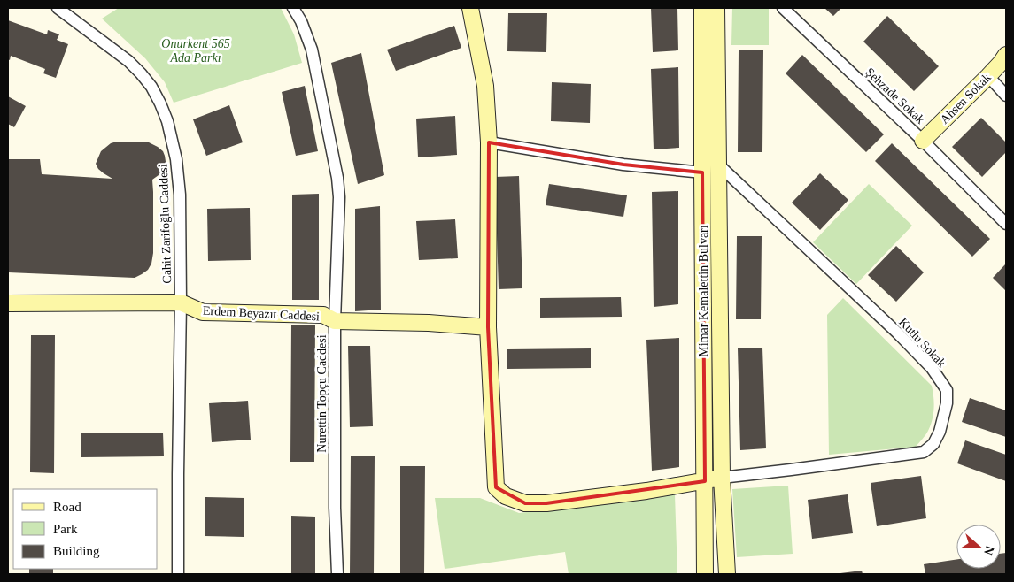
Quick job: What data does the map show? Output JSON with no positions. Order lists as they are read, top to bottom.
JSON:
{
  "streets": {
    "street": [
      "Şehzade Sokak",
      "Ahsen Sokak",
      "Cahit Zarifoğlu Caddesi",
      "Mimar Kemalettin Bulvarı",
      "Erdem Beyazıt Caddesi",
      "Kutlu Sokak",
      "Nurettin Topçu Caddesi"
    ]
  },
  "crossings": [
    ["Şehzade Sokak", "Ahsen Sokak"],
    ["Cahit Zarifoğlu Caddesi", "Erdem Beyazıt Caddesi"],
    ["Erdem Beyazıt Caddesi", "Nurettin Topçu Caddesi"]
  ],
  "parks": ["Onurkent 565 Ada Parkı"],
  "legend": ["Road", "Park", "Building"],
  "north": "right"
}
